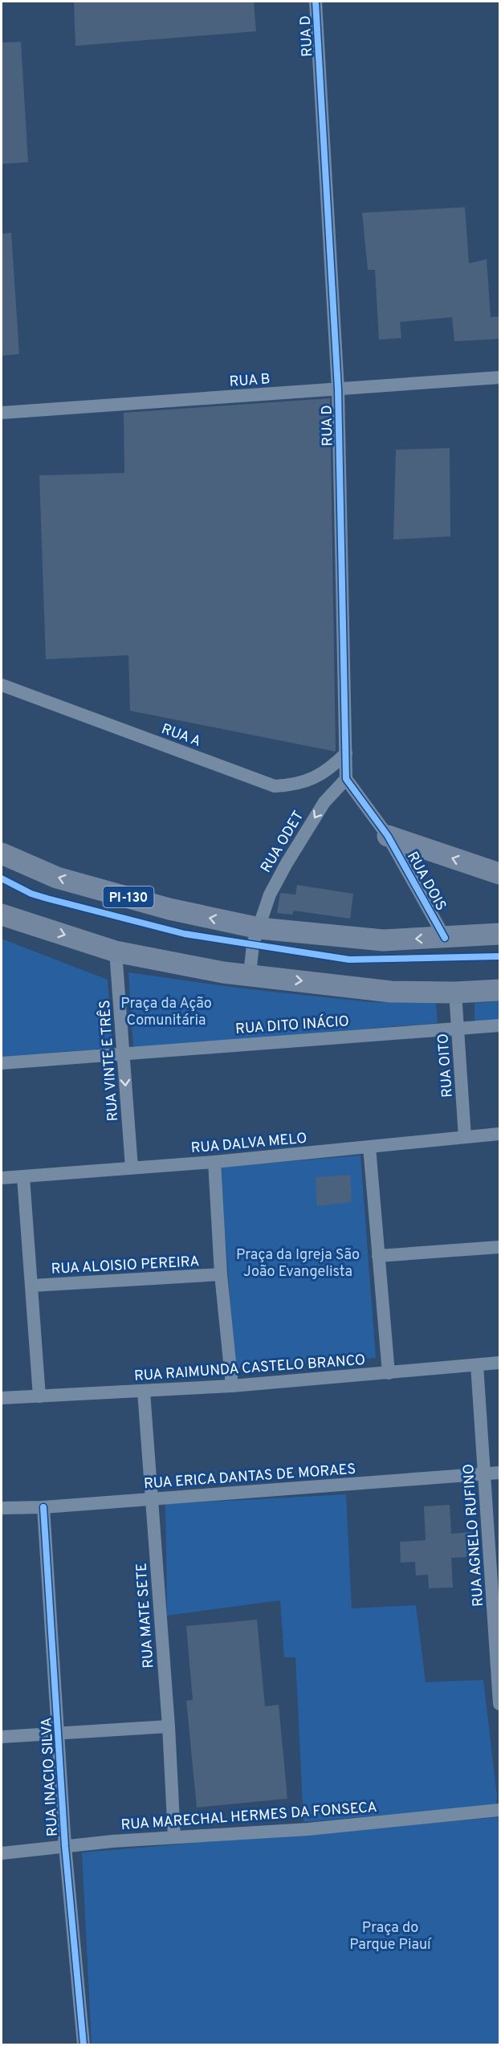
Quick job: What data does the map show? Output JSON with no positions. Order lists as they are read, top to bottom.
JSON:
{
  "streets": {
    "main road": ["PI-130"],
    "street": [
      "RUA D",
      "RUA B",
      "RUA A",
      "RUA ODET",
      "RUA DOIS",
      "RUA DITO INÁCIO",
      "RUA VINTE E TRÊS",
      "RUA OITO",
      "RUA DALVA MELO",
      "RUA ALOISIO PEREIRA",
      "RUA RAIMUNDA CASTELO BRANCO",
      "RUA ERICA DANTAS DE MORAES",
      "RUA AGNELO RUFINO",
      "RUA MATE SETE",
      "RUA INACIO SILVA",
      "RUA MARECHAL HERMES DA FONSECA"
    ]
  },
  "crossings": [
    ["RUA D", "RUA B"],
    ["RUA D", "RUA A"],
    ["RUA D", "RUA ODET"],
    ["RUA ODET", "PI-130"],
    ["RUA DOIS", "PI-130"],
    ["RUA DITO INÁCIO", "RUA VINTE E TRÊS"],
    ["RUA DITO INÁCIO", "RUA OITO"],
    ["RUA VINTE E TRÊS", "RUA DALVA MELO"],
    ["RUA OITO", "RUA DALVA MELO"],
    ["RUA RAIMUNDA CASTELO BRANCO", "RUA AGNELO RUFINO"],
    ["RUA RAIMUNDA CASTELO BRANCO", "RUA MATE SETE"],
    ["RUA ERICA DANTAS DE MORAES", "RUA AGNELO RUFINO"],
    ["RUA ERICA DANTAS DE MORAES", "RUA MATE SETE"],
    ["RUA ERICA DANTAS DE MORAES", "RUA INACIO SILVA"],
    ["RUA MATE SETE", "RUA MARECHAL HERMES DA FONSECA"],
    ["RUA INACIO SILVA", "RUA MARECHAL HERMES DA FONSECA"]
  ],
  "one_way": ["RUA ODET", "RUA VINTE E TRÊS"],
  "parks": ["Praça da Ação Comunitária", "Praça da Igreja São João Evangelista", "Praça do Parque Piauí"]
}
